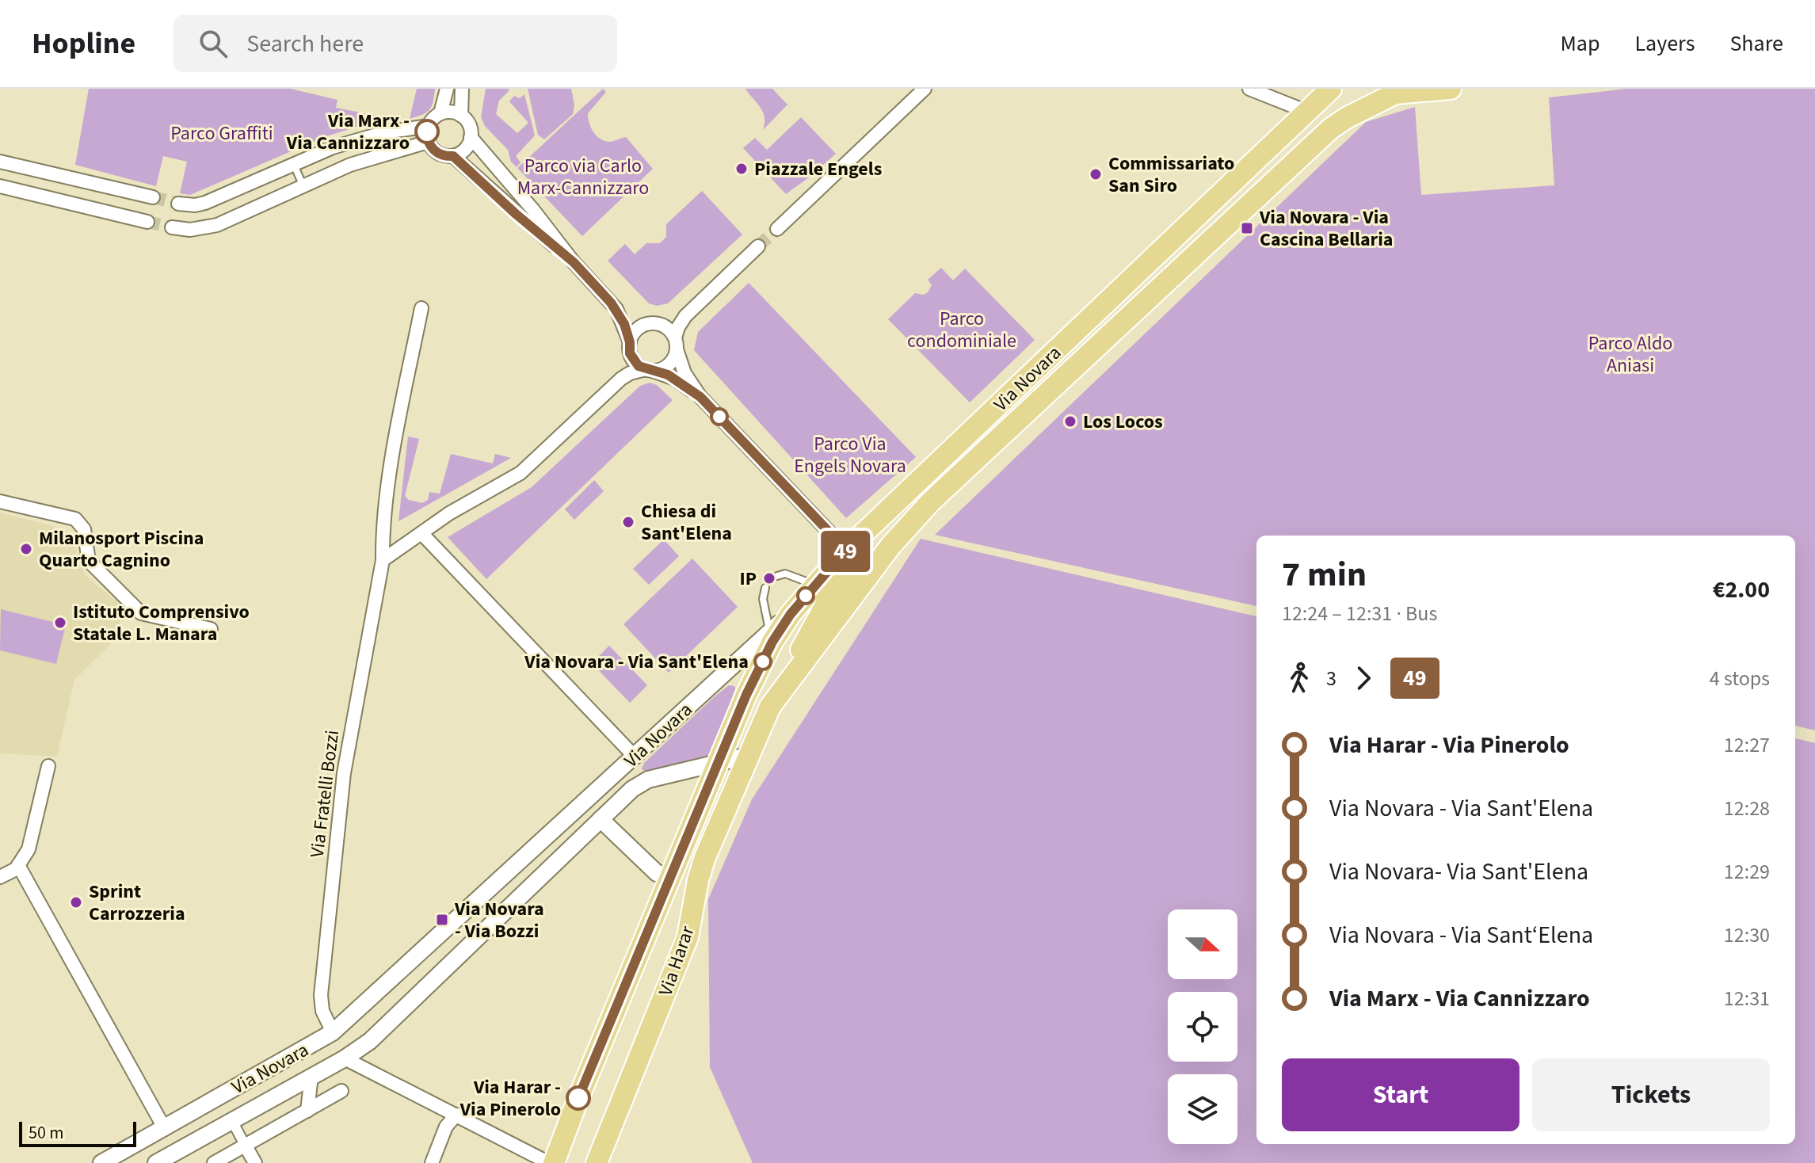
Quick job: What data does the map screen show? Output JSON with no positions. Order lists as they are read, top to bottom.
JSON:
{
  "streets": {
    "main road": ["Via Novara", "Via Harar"],
    "street": ["Via Fratelli Bozzi"]
  },
  "crossings": [
    ["Via Novara", "Via Fratelli Bozzi"],
    ["Via Novara", "Via Harar"]
  ],
  "parks": [
    "Parco Graffiti",
    "Parco via Carlo Marx-Cannizzaro",
    "Parco condominiale",
    "Parco Aldo Aniasi",
    "Parco Via Engels Novara"
  ],
  "places": {
    "other": [
      "Via Marx - Via Cannizzaro",
      "Piazzale Engels",
      "Commissariato San Siro",
      "Los Locos",
      "Chiesa di Sant'Elena",
      "Milanosport Piscina Quarto Cagnino",
      "IP",
      "Istituto Comprensivo Statale L. Manara",
      "Via Novara - Via Sant'Elena",
      "Sprint Carrozzeria",
      "Via Harar - Via Pinerolo"
    ],
    "transit": ["Via Novara - Via Cascina Bellaria", "Via Novara - Via Bozzi"]
  },
  "lines": ["bus line 49"],
  "scale_bar": "50 m",
  "north": "right",
  "page": {
    "header": "Hopline",
    "search": "Search here",
    "nav": ["Map", "Layers", "Share"],
    "on_map": "49",
    "heading": ["7 min", "12:24 – 12:31 · Bus", "€2.00"],
    "legs": ["3", "49", "4 stops"],
    "list": [
      {
        "name": "Via Harar - Via Pinerolo",
        "value": "12:27"
      },
      {
        "name": "Via Novara - Via Sant'Elena",
        "value": "12:28"
      },
      {
        "name": "Via Novara- Via Sant'Elena",
        "value": "12:29"
      },
      {
        "name": "Via Novara - Via Sant‘Elena",
        "value": "12:30"
      },
      {
        "name": "Via Marx - Via Cannizzaro",
        "value": "12:31"
      }
    ],
    "buttons": ["Start", "Tickets"],
    "scale": "50 m"
  }
}
